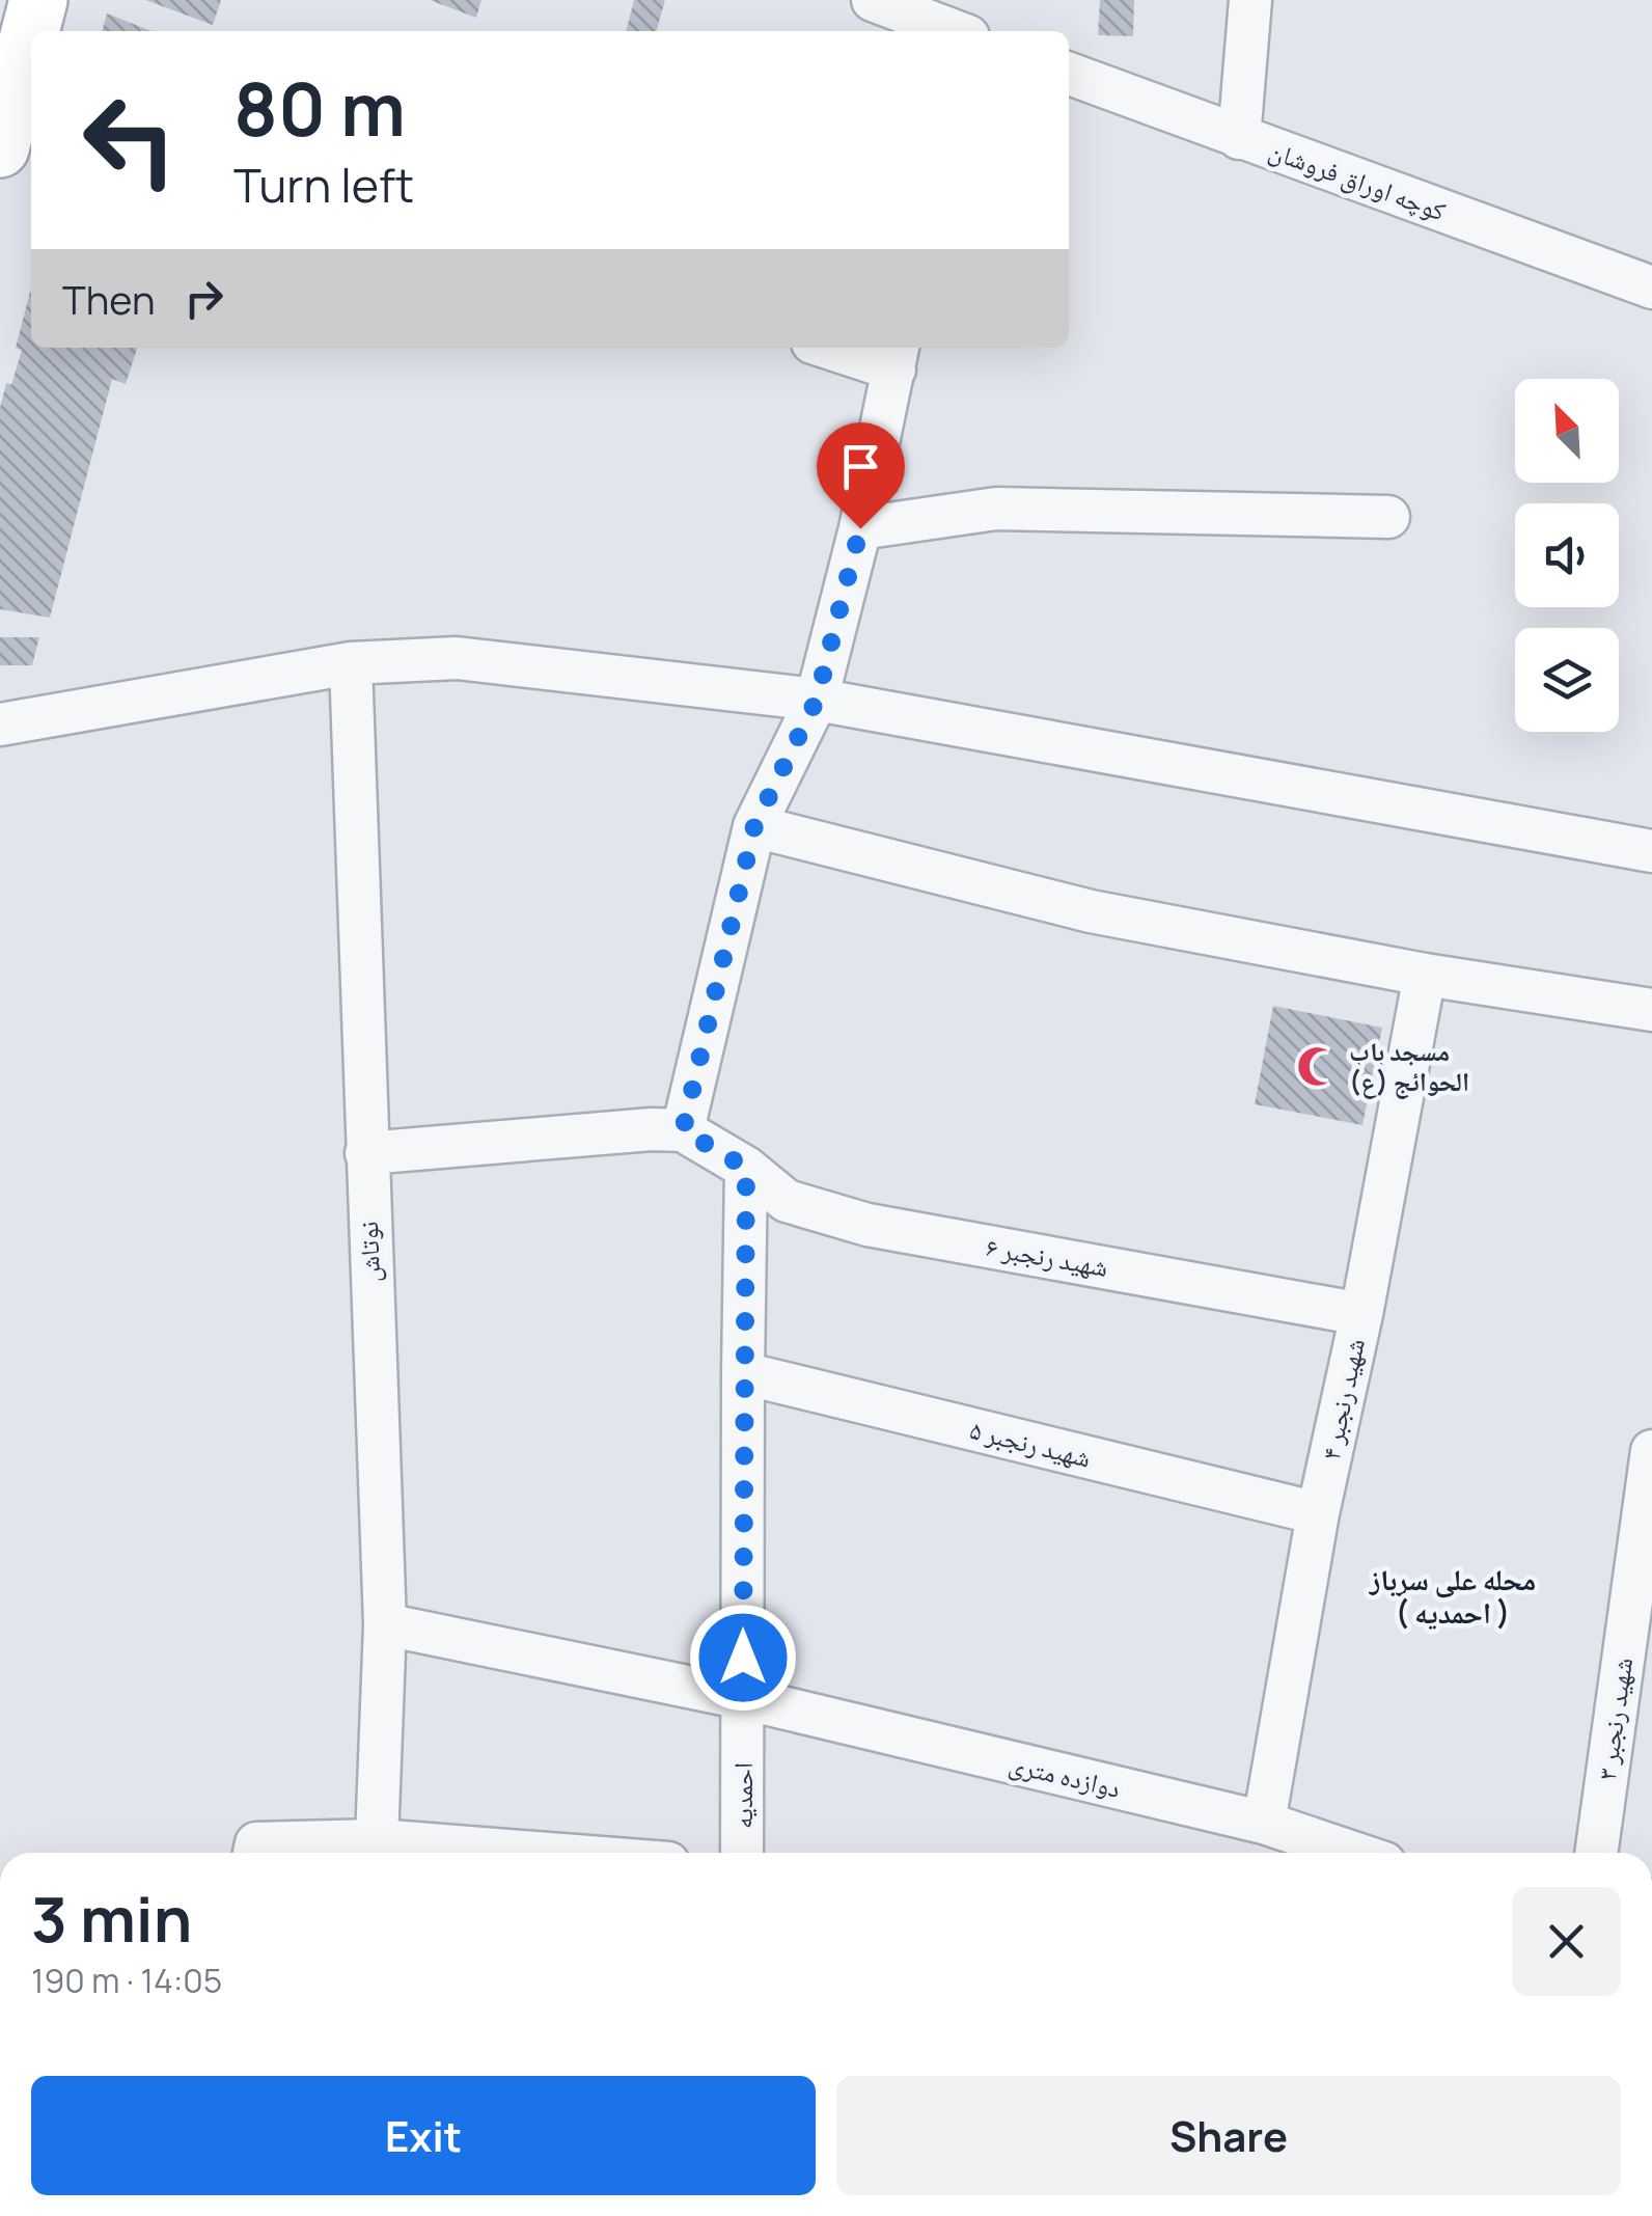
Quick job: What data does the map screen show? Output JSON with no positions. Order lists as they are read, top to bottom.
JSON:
{
  "streets": {
    "street": [
      "کوچه اوراق فروشان",
      "نوتاش",
      "شهید رنجبر ۶",
      "شهید رنجبر ۴",
      "شهید رنجبر ۵",
      "شهید رنجبر ۳",
      "دوازده متری",
      "احمدیه"
    ]
  },
  "crossings": [
    ["نوتاش", "دوازده متری"],
    ["شهید رنجبر ۶", "شهید رنجبر ۴"],
    ["شهید رنجبر ۶", "احمدیه"],
    ["شهید رنجبر ۴", "شهید رنجبر ۵"],
    ["شهید رنجبر ۴", "دوازده متری"],
    ["شهید رنجبر ۵", "احمدیه"],
    ["دوازده متری", "احمدیه"]
  ],
  "districts": ["محله علی سرباز ( احمدیه )"],
  "places": {
    "mosque": ["مسجد باب الحوائج (ع)"]
  },
  "north": "top left",
  "page": {
    "turn": ["80 m", "Turn left"],
    "then": "Then",
    "heading": ["3 min", "190 m · 14:05"],
    "buttons": ["Exit", "Share"]
  }
}
